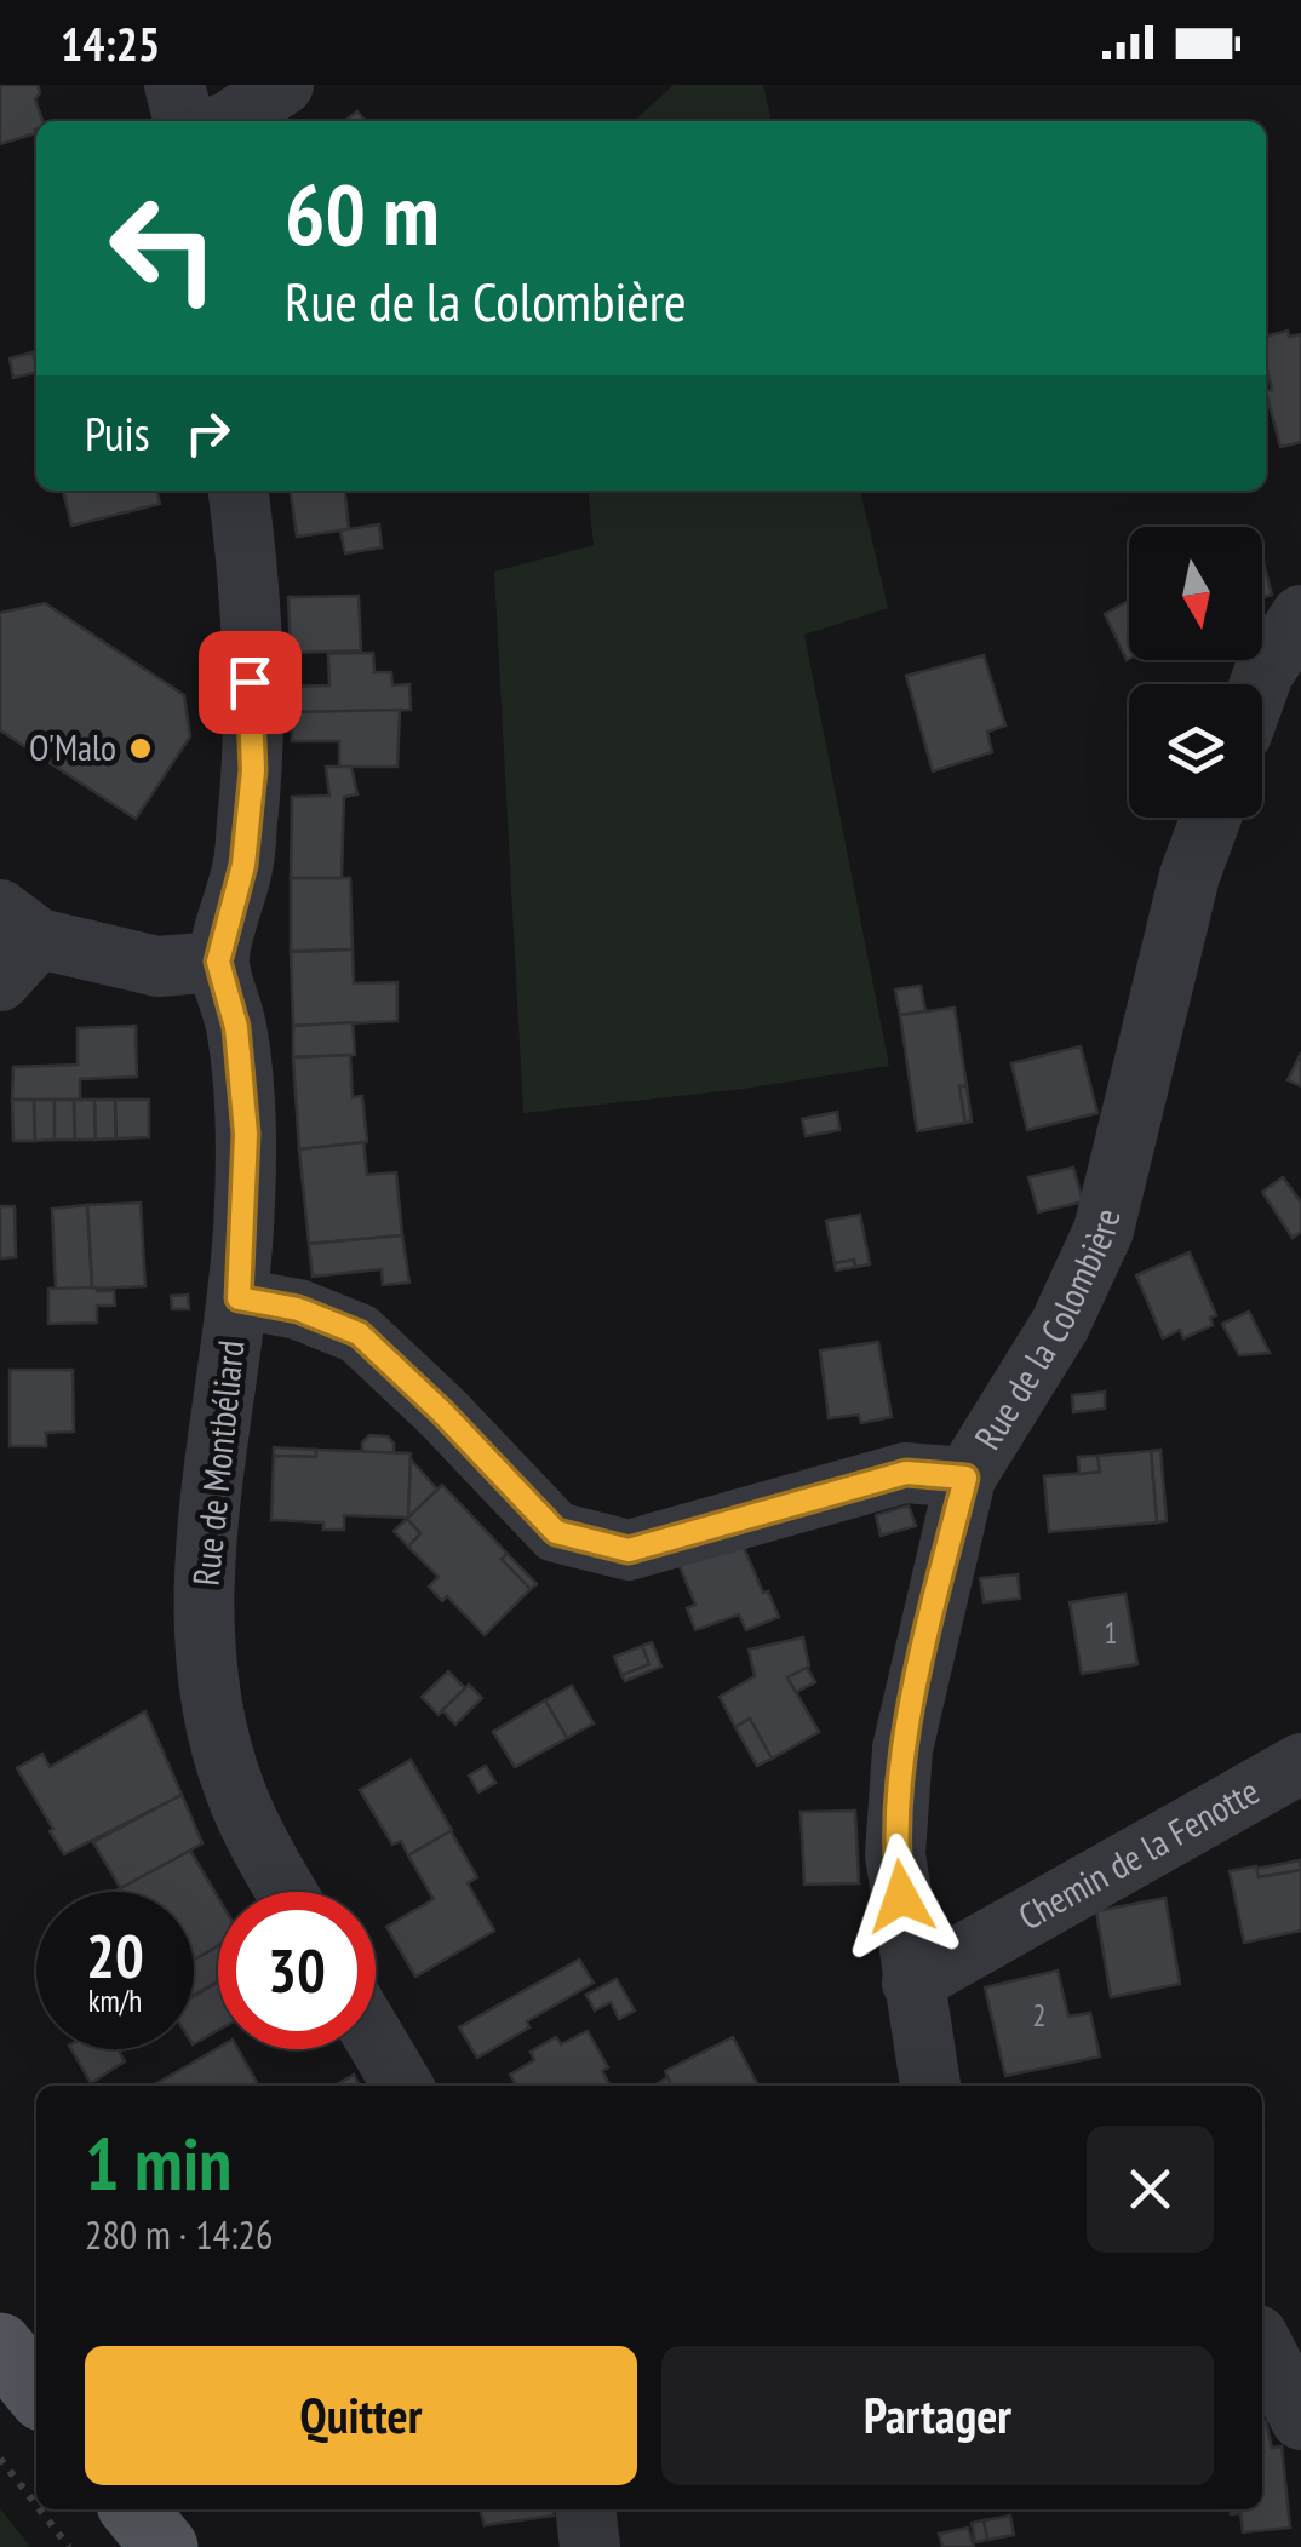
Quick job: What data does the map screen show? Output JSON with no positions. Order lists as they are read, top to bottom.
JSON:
{
  "streets": {
    "street": ["Rue de la Colombière", "Rue de Montbéliard", "Chemin de la Fenotte"]
  },
  "crossings": [
    ["Rue de la Colombière", "Rue de Montbéliard"]
  ],
  "places": ["O'Malo"],
  "house_numbers": ["1", "2"],
  "north": "bottom",
  "page": {
    "status": "14:25",
    "turn": ["60 m", "Rue de la Colombière"],
    "then": "Puis",
    "speed": "20 km/h",
    "limit": "30",
    "heading": ["1 min", "280 m · 14:26"],
    "buttons": ["Quitter", "Partager"]
  }
}
